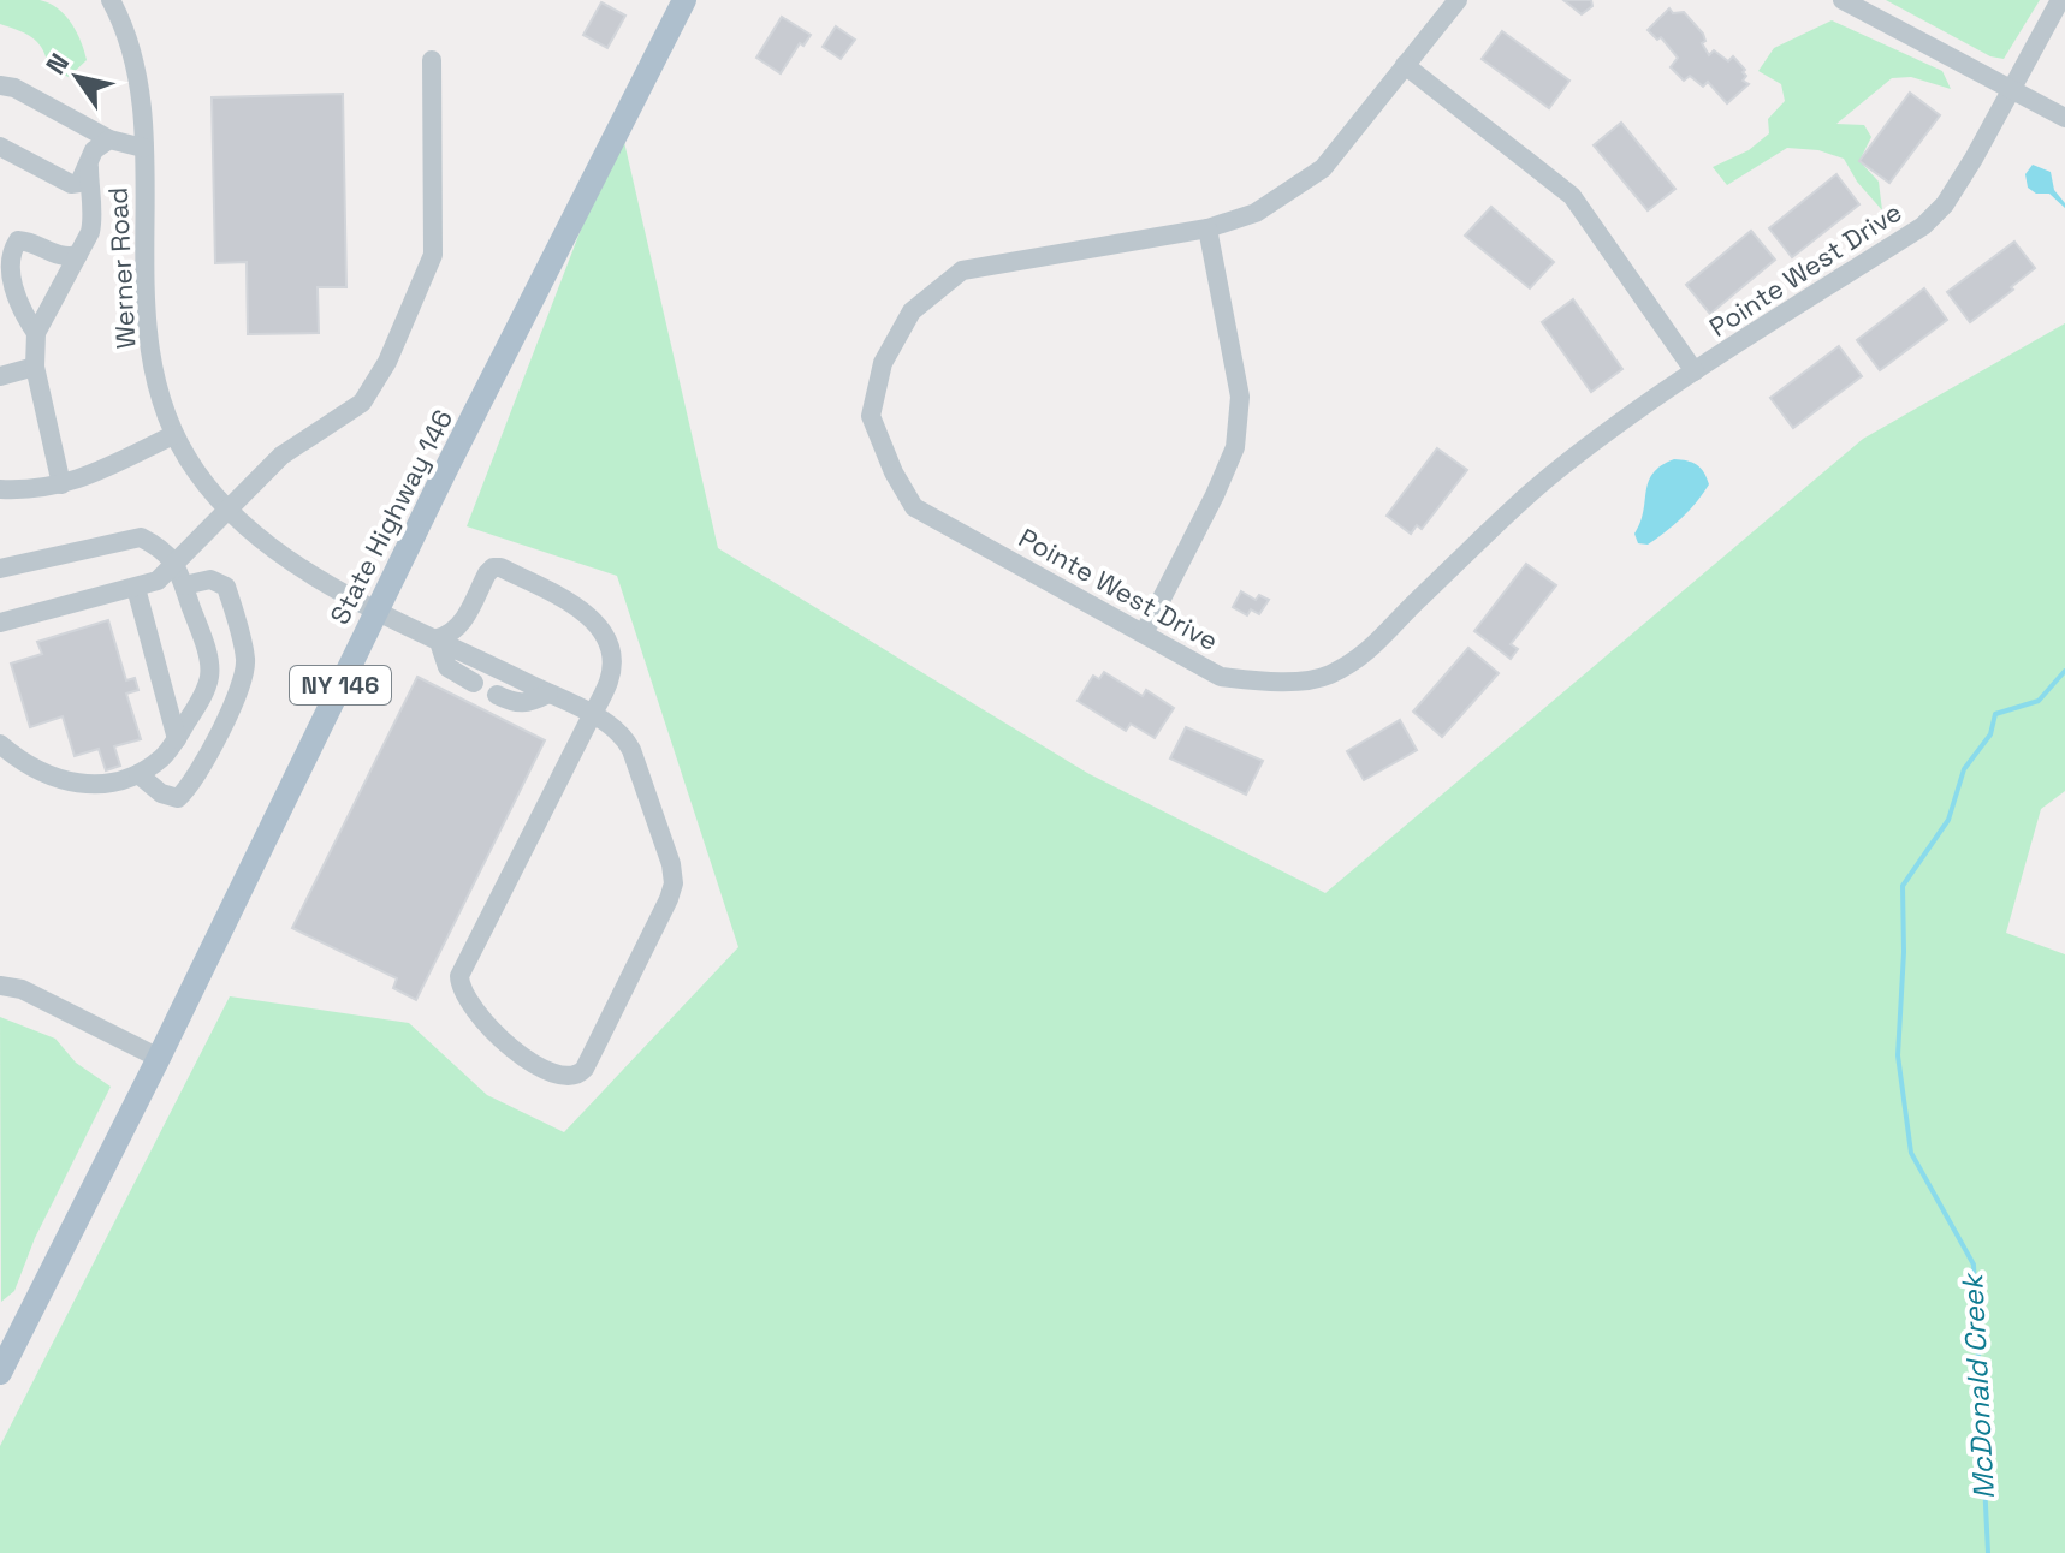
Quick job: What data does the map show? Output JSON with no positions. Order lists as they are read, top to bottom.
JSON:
{
  "streets": {
    "main road": ["State Highway 146", "NY 146"],
    "street": ["Werner Road", "Pointe West Drive"]
  },
  "crossings": [
    ["Werner Road", "State Highway 146"]
  ],
  "water": ["McDonald Creek"],
  "north": "top left"
}
